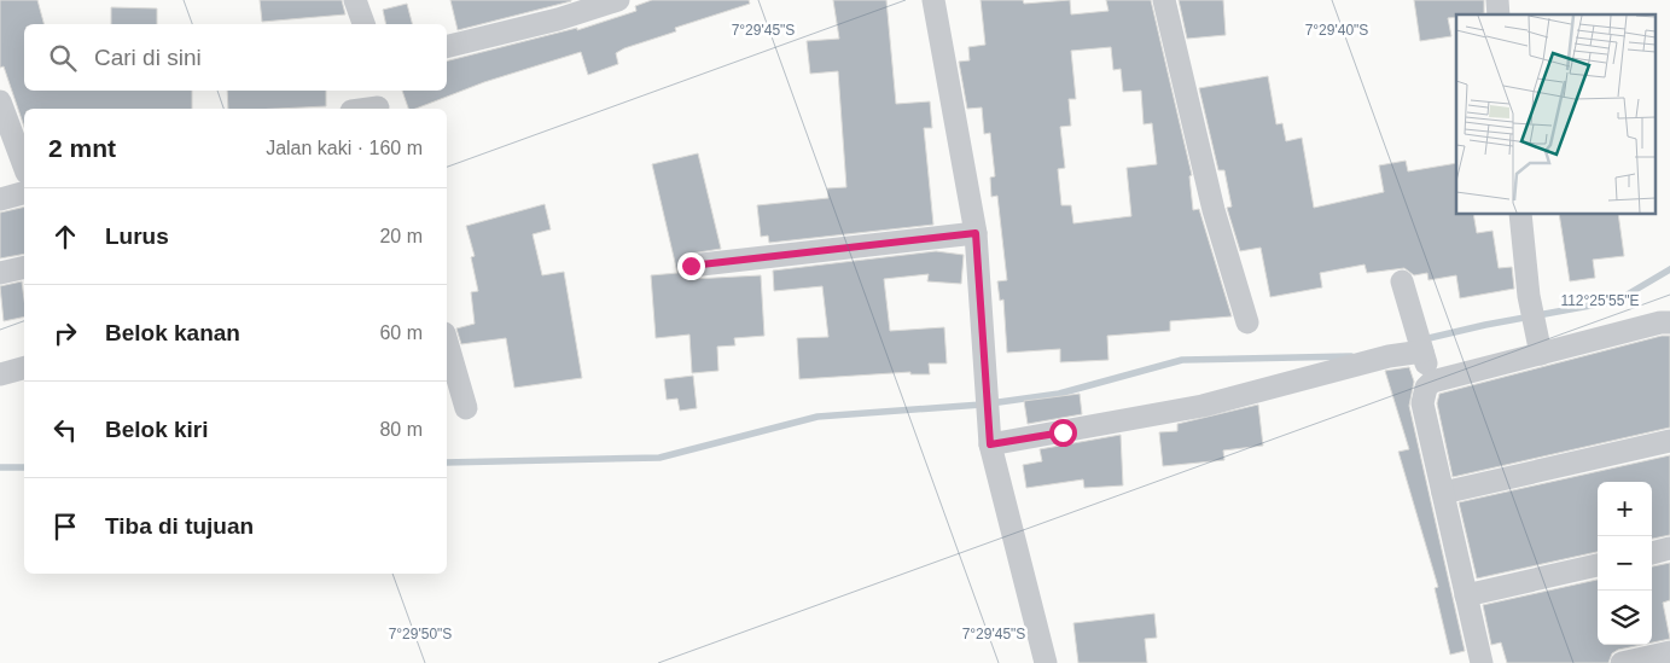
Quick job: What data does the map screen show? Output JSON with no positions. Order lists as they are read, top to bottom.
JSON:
{
  "page": {
    "search": "Cari di sini",
    "heading": ["2 mnt", "Jalan kaki · 160 m"],
    "list": [
      ["Lurus", "20 m"],
      ["Belok kanan", "60 m"],
      ["Belok kiri", "80 m"],
      "Tiba di tujuan"
    ],
    "map_buttons": ["+", "−"]
  },
  "coordinates": [
    "7°29'45\"S",
    "7°29'40\"S",
    "112°25'55\"E",
    "7°29'50\"S"
  ]
}
